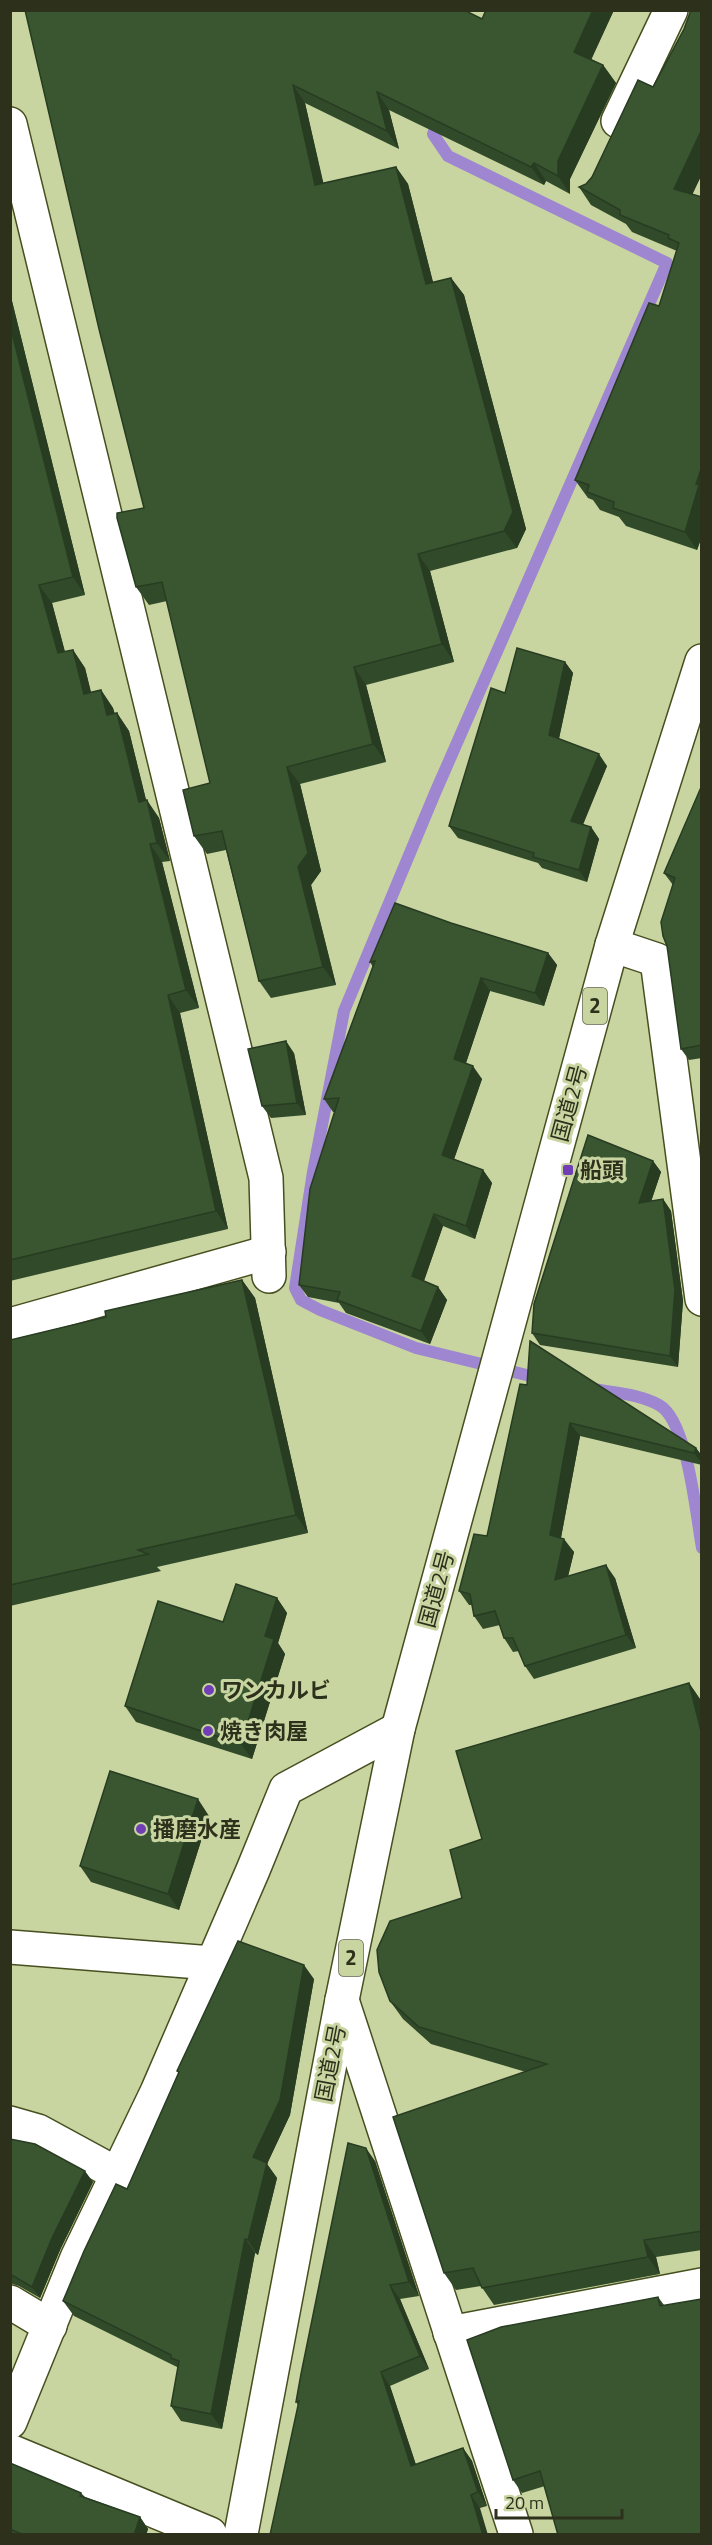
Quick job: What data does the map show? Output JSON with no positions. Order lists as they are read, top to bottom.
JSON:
{
  "streets": {
    "main road": ["2", "国道2号"]
  },
  "places": {
    "transit": ["船頭"],
    "other": ["ワンカルビ", "焼き肉屋", "播磨水産"]
  },
  "scale_bar": "20 m"
}
